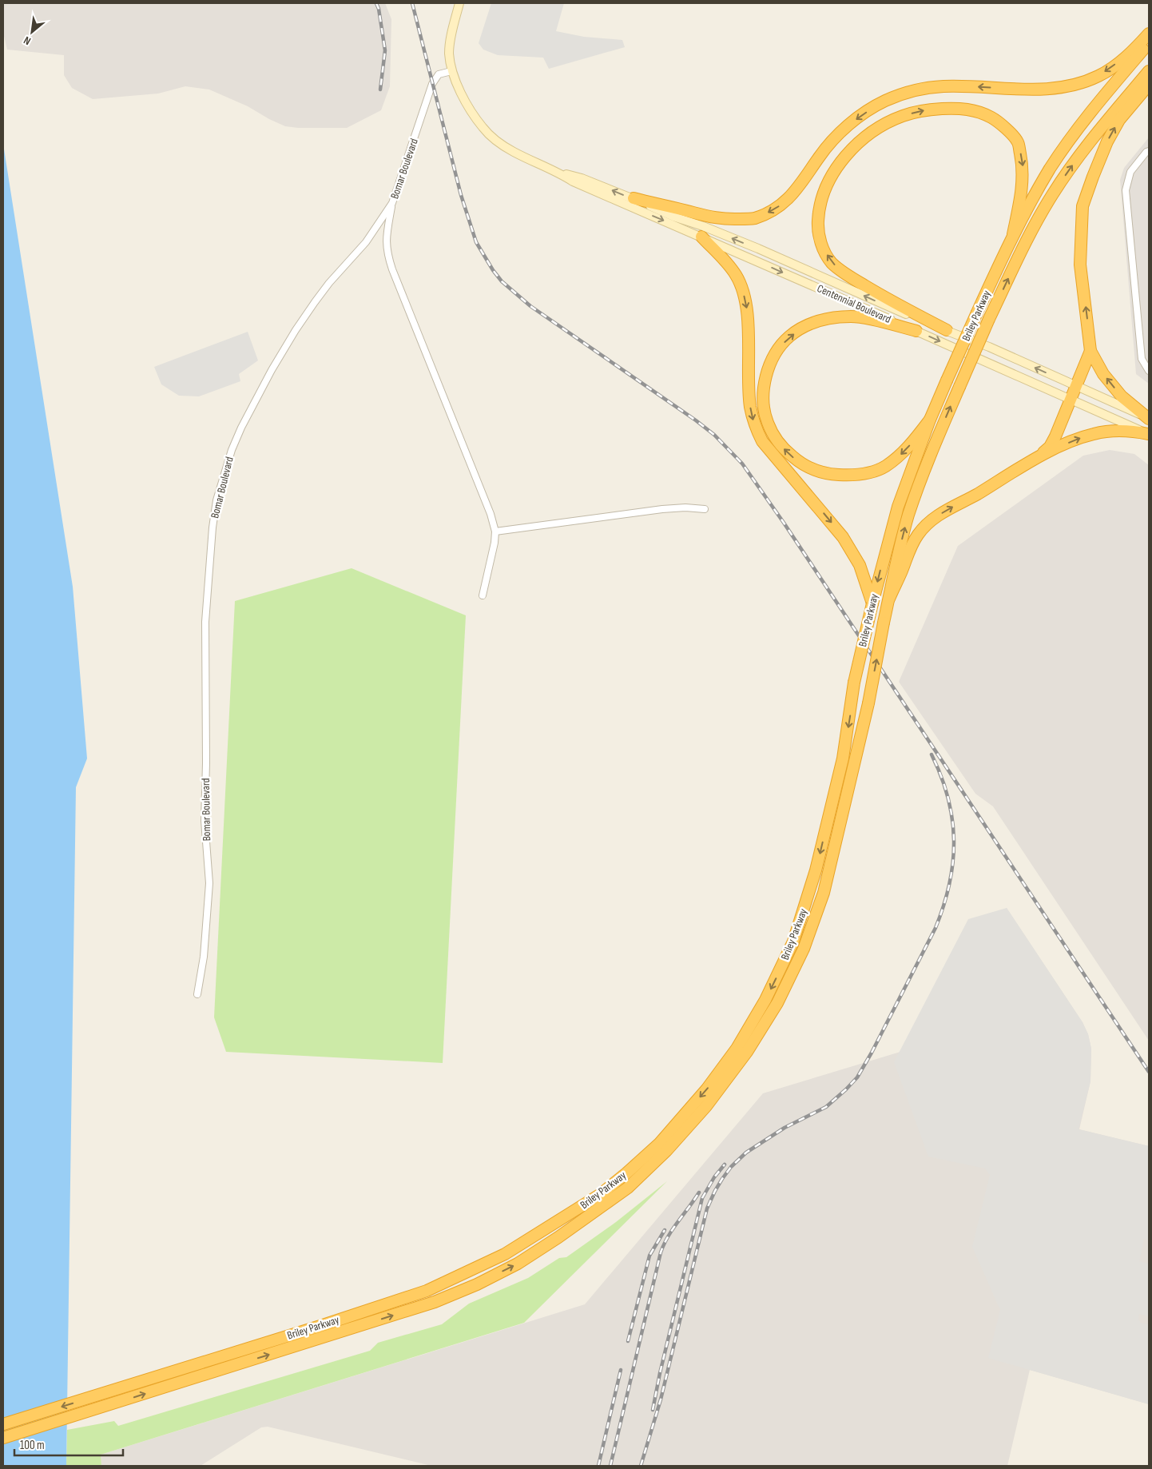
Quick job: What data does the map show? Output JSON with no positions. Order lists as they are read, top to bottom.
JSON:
{
  "streets": {
    "highway": ["Briley Parkway"],
    "main road": ["Centennial Boulevard"],
    "street": ["Bomar Boulevard"]
  },
  "crossings": [
    ["Bomar Boulevard", "Centennial Boulevard"]
  ],
  "scale_bar": "100 m",
  "north": "bottom left"
}
